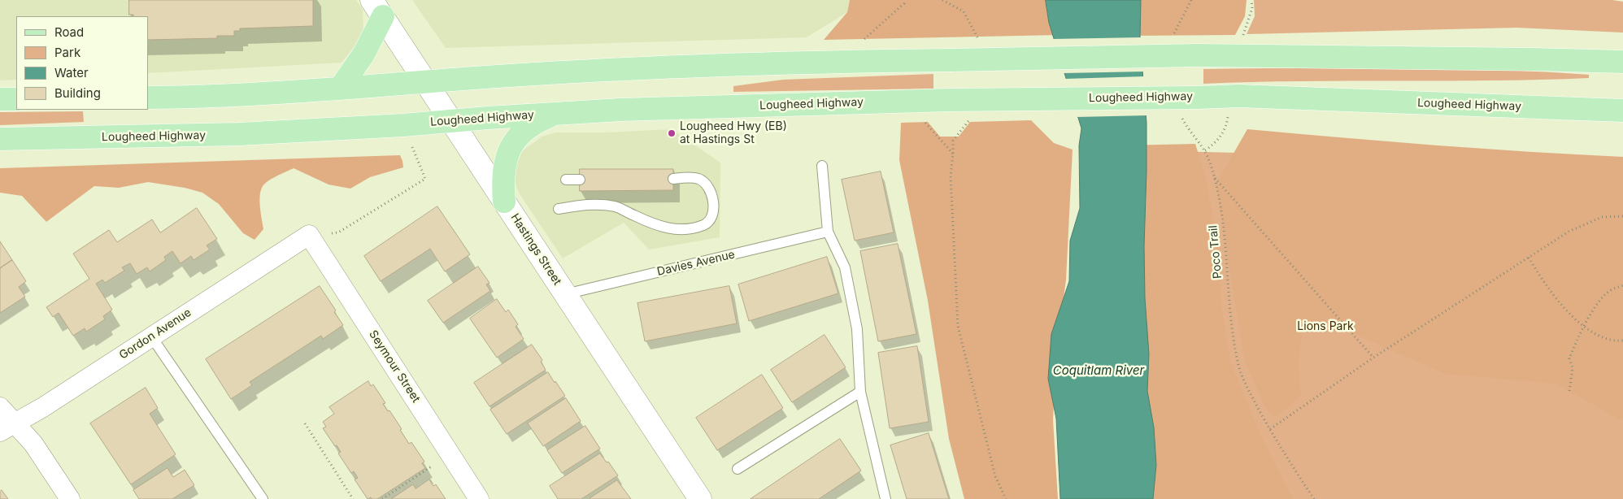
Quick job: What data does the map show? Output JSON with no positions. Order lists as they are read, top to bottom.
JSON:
{
  "streets": {
    "main road": ["Lougheed Highway"],
    "street": ["Hastings Street", "Gordon Avenue", "Seymour Street"],
    "lane": ["Davies Avenue"],
    "path": ["Poco Trail"]
  },
  "crossings": [
    ["Lougheed Highway", "Hastings Street"],
    ["Hastings Street", "Davies Avenue"],
    ["Gordon Avenue", "Seymour Street"]
  ],
  "water": ["Coquitlam River"],
  "parks": ["Lions Park"],
  "places": ["Lougheed Hwy (EB) at Hastings St"],
  "legend": [
    "Road",
    "Park",
    "Water",
    "Building"
  ]
}
